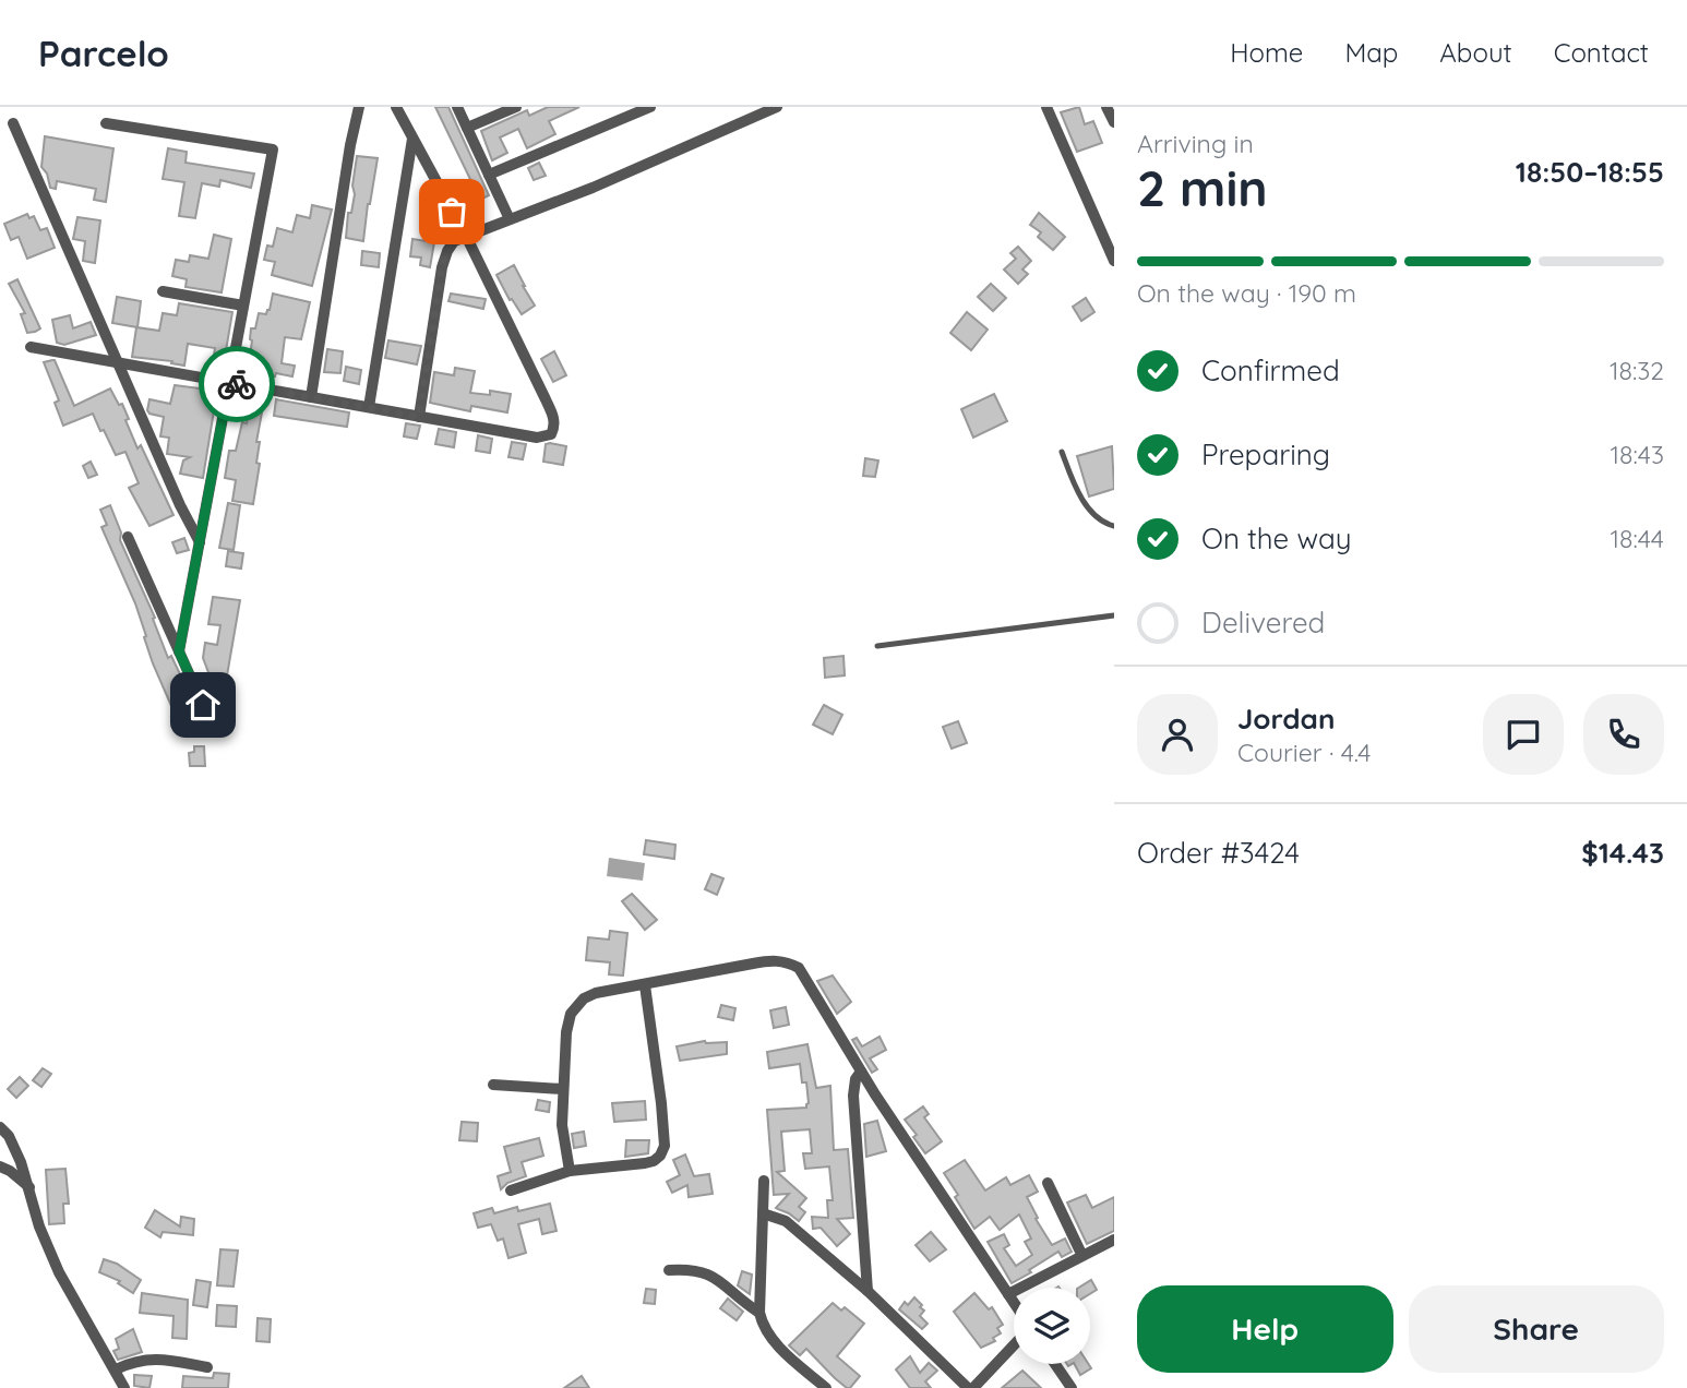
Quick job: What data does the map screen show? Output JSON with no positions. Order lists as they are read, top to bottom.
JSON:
{
  "page": {
    "header": "Parcelo",
    "nav": [
      "Home",
      "Map",
      "About",
      "Contact"
    ],
    "heading": ["2 min", "Arriving in", "18:50–18:55"],
    "panel": [
      "Jordan",
      "Courier · 4.4",
      "Order #3424",
      "$14.43"
    ],
    "bar": "On the way · 190 m",
    "list": [
      ["Confirmed", "18:32"],
      ["Preparing", "18:43"],
      ["On the way", "18:44"],
      "Delivered"
    ],
    "buttons": ["Help", "Share"]
  }
}
